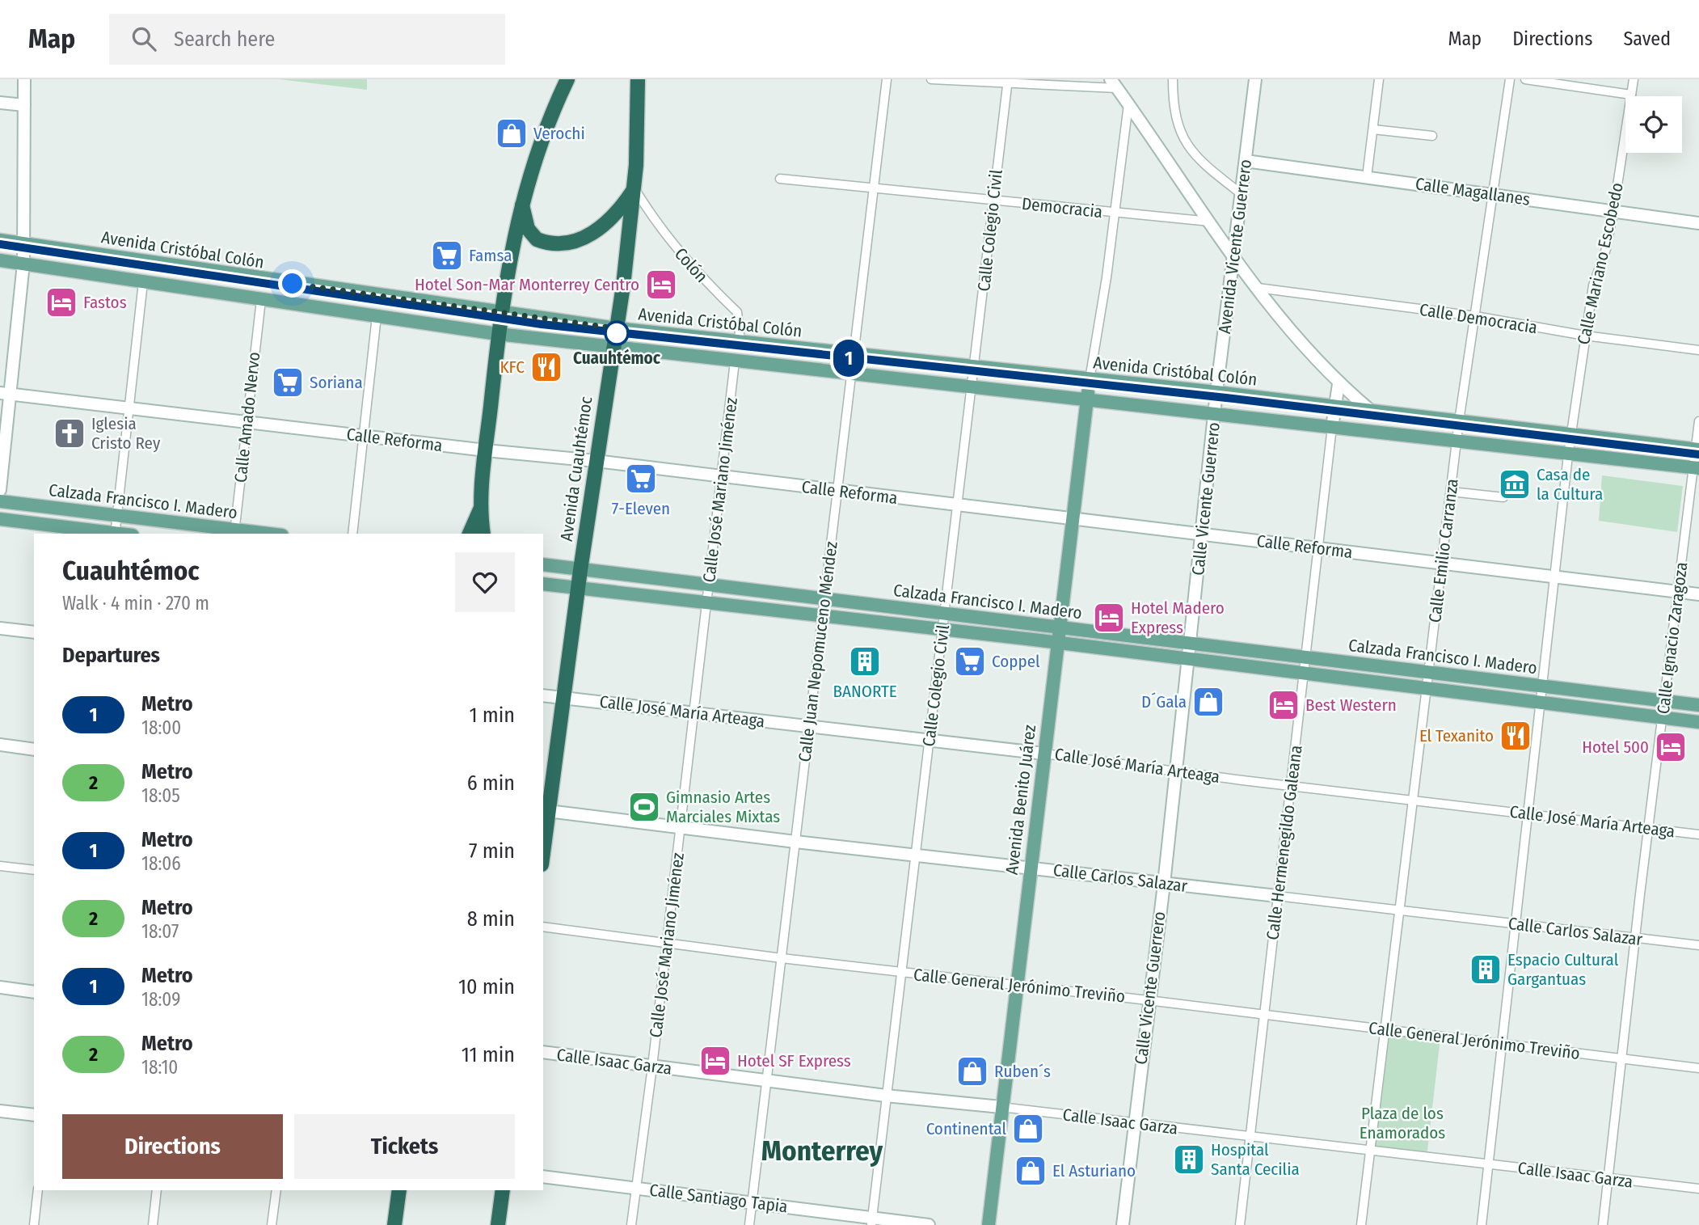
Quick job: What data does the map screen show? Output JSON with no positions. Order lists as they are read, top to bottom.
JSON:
{
  "streets": {
    "highway": ["Avenida Cuauhtémoc"],
    "main road": ["Avenida Cristóbal Colón", "Calzada Francisco I. Madero", "Avenida Benito Juárez"],
    "street": [
      "Calle Magallanes",
      "Democracia",
      "Calle Colegio Civil",
      "Avenida Vicente Guerrero",
      "Calle Mariano Escobedo",
      "Colón",
      "Calle Democracia",
      "Calle Amado Nervo",
      "Calle Reforma",
      "Calle José Mariano Jiménez",
      "Calle Vicente Guerrero",
      "Calle Emilio Carranza",
      "Calle Ignacio Zaragoza",
      "Calle Juan Nepomuceno Méndez",
      "Calle José María Arteaga",
      "Calle Hermenegildo Galeana",
      "Calle Carlos Salazar",
      "Calle General Jerónimo Treviño",
      "Calle Isaac Garza",
      "Calle Santiago Tapia"
    ]
  },
  "crossings": [
    ["Calle Magallanes", "Avenida Vicente Guerrero"],
    ["Calle Magallanes", "Calle Mariano Escobedo"],
    ["Calle Magallanes", "Calle Emilio Carranza"],
    ["Democracia", "Calle Colegio Civil"],
    ["Democracia", "Calle Juan Nepomuceno Méndez"],
    ["Calle Colegio Civil", "Avenida Cristóbal Colón"],
    ["Calle Colegio Civil", "Calle Reforma"],
    ["Calle Colegio Civil", "Calzada Francisco I. Madero"],
    ["Calle Colegio Civil", "Calle José María Arteaga"],
    ["Calle Colegio Civil", "Calle Carlos Salazar"],
    ["Calle Colegio Civil", "Calle General Jerónimo Treviño"],
    ["Calle Colegio Civil", "Calle Isaac Garza"],
    ["Calle Colegio Civil", "Calle Santiago Tapia"],
    ["Avenida Vicente Guerrero", "Avenida Cristóbal Colón"],
    ["Avenida Vicente Guerrero", "Calle Vicente Guerrero"],
    ["Avenida Cristóbal Colón", "Calle Mariano Escobedo"],
    ["Avenida Cristóbal Colón", "Colón"],
    ["Avenida Cristóbal Colón", "Avenida Cuauhtémoc"],
    ["Avenida Cristóbal Colón", "Calle Emilio Carranza"],
    ["Avenida Cristóbal Colón", "Calle Ignacio Zaragoza"],
    ["Avenida Cristóbal Colón", "Calle Juan Nepomuceno Méndez"],
    ["Avenida Cristóbal Colón", "Avenida Benito Juárez"],
    ["Calle Mariano Escobedo", "Calle Democracia"],
    ["Calle Mariano Escobedo", "Calle Reforma"],
    ["Calle Mariano Escobedo", "Calzada Francisco I. Madero"],
    ["Calle Mariano Escobedo", "Calle José María Arteaga"],
    ["Calle Mariano Escobedo", "Calle Carlos Salazar"],
    ["Calle Mariano Escobedo", "Calle General Jerónimo Treviño"],
    ["Calle Mariano Escobedo", "Calle Isaac Garza"],
    ["Colón", "Avenida Cuauhtémoc"],
    ["Calle Democracia", "Calle Emilio Carranza"],
    ["Calle Amado Nervo", "Calle Reforma"],
    ["Calle Amado Nervo", "Calzada Francisco I. Madero"],
    ["Calle Reforma", "Avenida Cuauhtémoc"],
    ["Calle Reforma", "Calle José Mariano Jiménez"],
    ["Calle Reforma", "Calle Vicente Guerrero"],
    ["Calle Reforma", "Calle Emilio Carranza"],
    ["Calle Reforma", "Calle Ignacio Zaragoza"],
    ["Calle Reforma", "Calle Juan Nepomuceno Méndez"],
    ["Calle Reforma", "Avenida Benito Juárez"],
    ["Calle Reforma", "Calle Hermenegildo Galeana"],
    ["Avenida Cuauhtémoc", "Calzada Francisco I. Madero"],
    ["Avenida Cuauhtémoc", "Calle José María Arteaga"],
    ["Avenida Cuauhtémoc", "Calle Carlos Salazar"],
    ["Calle José Mariano Jiménez", "Calzada Francisco I. Madero"],
    ["Calle José Mariano Jiménez", "Calle José María Arteaga"],
    ["Calle José Mariano Jiménez", "Calle Carlos Salazar"],
    ["Calle José Mariano Jiménez", "Calle General Jerónimo Treviño"],
    ["Calle José Mariano Jiménez", "Calle Isaac Garza"],
    ["Calle José Mariano Jiménez", "Calle Santiago Tapia"],
    ["Calle Vicente Guerrero", "Calzada Francisco I. Madero"],
    ["Calle Vicente Guerrero", "Calle José María Arteaga"],
    ["Calle Vicente Guerrero", "Calle Carlos Salazar"],
    ["Calle Vicente Guerrero", "Calle General Jerónimo Treviño"],
    ["Calle Vicente Guerrero", "Calle Isaac Garza"],
    ["Calzada Francisco I. Madero", "Calle Emilio Carranza"],
    ["Calzada Francisco I. Madero", "Calle Ignacio Zaragoza"],
    ["Calzada Francisco I. Madero", "Calle Juan Nepomuceno Méndez"],
    ["Calzada Francisco I. Madero", "Avenida Benito Juárez"],
    ["Calzada Francisco I. Madero", "Calle Hermenegildo Galeana"],
    ["Calle Emilio Carranza", "Calle José María Arteaga"],
    ["Calle Emilio Carranza", "Calle Carlos Salazar"],
    ["Calle Emilio Carranza", "Calle General Jerónimo Treviño"],
    ["Calle Emilio Carranza", "Calle Isaac Garza"],
    ["Calle Ignacio Zaragoza", "Calle José María Arteaga"],
    ["Calle Ignacio Zaragoza", "Calle Carlos Salazar"],
    ["Calle Ignacio Zaragoza", "Calle General Jerónimo Treviño"],
    ["Calle Ignacio Zaragoza", "Calle Isaac Garza"],
    ["Calle Juan Nepomuceno Méndez", "Calle José María Arteaga"],
    ["Calle Juan Nepomuceno Méndez", "Calle Carlos Salazar"],
    ["Calle Juan Nepomuceno Méndez", "Calle General Jerónimo Treviño"],
    ["Calle Juan Nepomuceno Méndez", "Calle Isaac Garza"],
    ["Calle Juan Nepomuceno Méndez", "Calle Santiago Tapia"],
    ["Calle José María Arteaga", "Avenida Benito Juárez"],
    ["Calle José María Arteaga", "Calle Hermenegildo Galeana"],
    ["Avenida Benito Juárez", "Calle Carlos Salazar"],
    ["Avenida Benito Juárez", "Calle General Jerónimo Treviño"],
    ["Avenida Benito Juárez", "Calle Isaac Garza"],
    ["Calle Hermenegildo Galeana", "Calle Carlos Salazar"],
    ["Calle Hermenegildo Galeana", "Calle General Jerónimo Treviño"],
    ["Calle Hermenegildo Galeana", "Calle Isaac Garza"]
  ],
  "districts": ["Monterrey"],
  "parks": ["Plaza de los Enamorados"],
  "places": {
    "shop": [
      "Verochi",
      "D´Gala",
      "Ruben´s",
      "Continental",
      "El Asturiano"
    ],
    "supermarket": [
      "Famsa",
      "Soriana",
      "7-Eleven",
      "Coppel"
    ],
    "hotel": [
      "Hotel Son-Mar Monterrey Centro",
      "Fastos",
      "Hotel Madero Express",
      "Best Western",
      "Hotel 500",
      "Hotel SF Express"
    ],
    "other": ["Cuauhtémoc"],
    "restaurant": ["KFC", "El Texanito"],
    "church": ["Iglesia Cristo Rey"],
    "museum": ["Casa de la Cultura"],
    "building": ["BANORTE", "Espacio Cultural Gargantuas", "Hospital Santa Cecilia"],
    "sports": ["Gimnasio Artes Marciales Mixtas"]
  },
  "lines": ["metro line 1"],
  "page": {
    "header": "Map",
    "search": "Search here",
    "nav": ["Map", "Directions", "Saved"],
    "on_map": "1",
    "heading": [
      ["Cuauhtémoc", "Walk · 4 min · 270 m"],
      "Departures"
    ],
    "list": [
      {
        "mark": "1",
        "name": "Metro",
        "note": "18:00",
        "value": "1 min"
      },
      {
        "mark": "2",
        "name": "Metro",
        "note": "18:05",
        "value": "6 min"
      },
      {
        "mark": "1",
        "name": "Metro",
        "note": "18:06",
        "value": "7 min"
      },
      {
        "mark": "2",
        "name": "Metro",
        "note": "18:07",
        "value": "8 min"
      },
      {
        "mark": "1",
        "name": "Metro",
        "note": "18:09",
        "value": "10 min"
      },
      {
        "mark": "2",
        "name": "Metro",
        "note": "18:10",
        "value": "11 min"
      }
    ],
    "buttons": ["Directions", "Tickets"]
  }
}
